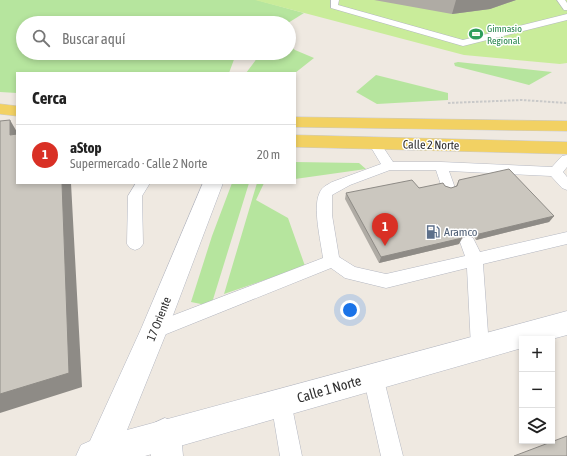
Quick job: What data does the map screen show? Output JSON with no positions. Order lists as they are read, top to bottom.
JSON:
{
  "streets": {
    "main road": ["Calle 2 Norte", "17 Oriente", "Calle 1 Norte"]
  },
  "crossings": [
    ["17 Oriente", "Calle 1 Norte"]
  ],
  "places": {
    "sports": ["Gimnasio Regional"],
    "fuel station": ["Aramco"]
  },
  "page": {
    "search": "Buscar aquí",
    "heading": "Cerca",
    "list": [
      {
        "mark": "1",
        "name": "aStop",
        "note": "Supermercado · Calle 2 Norte",
        "value": "20 m"
      }
    ],
    "pins": "1",
    "map_buttons": ["+", "−"]
  }
}
